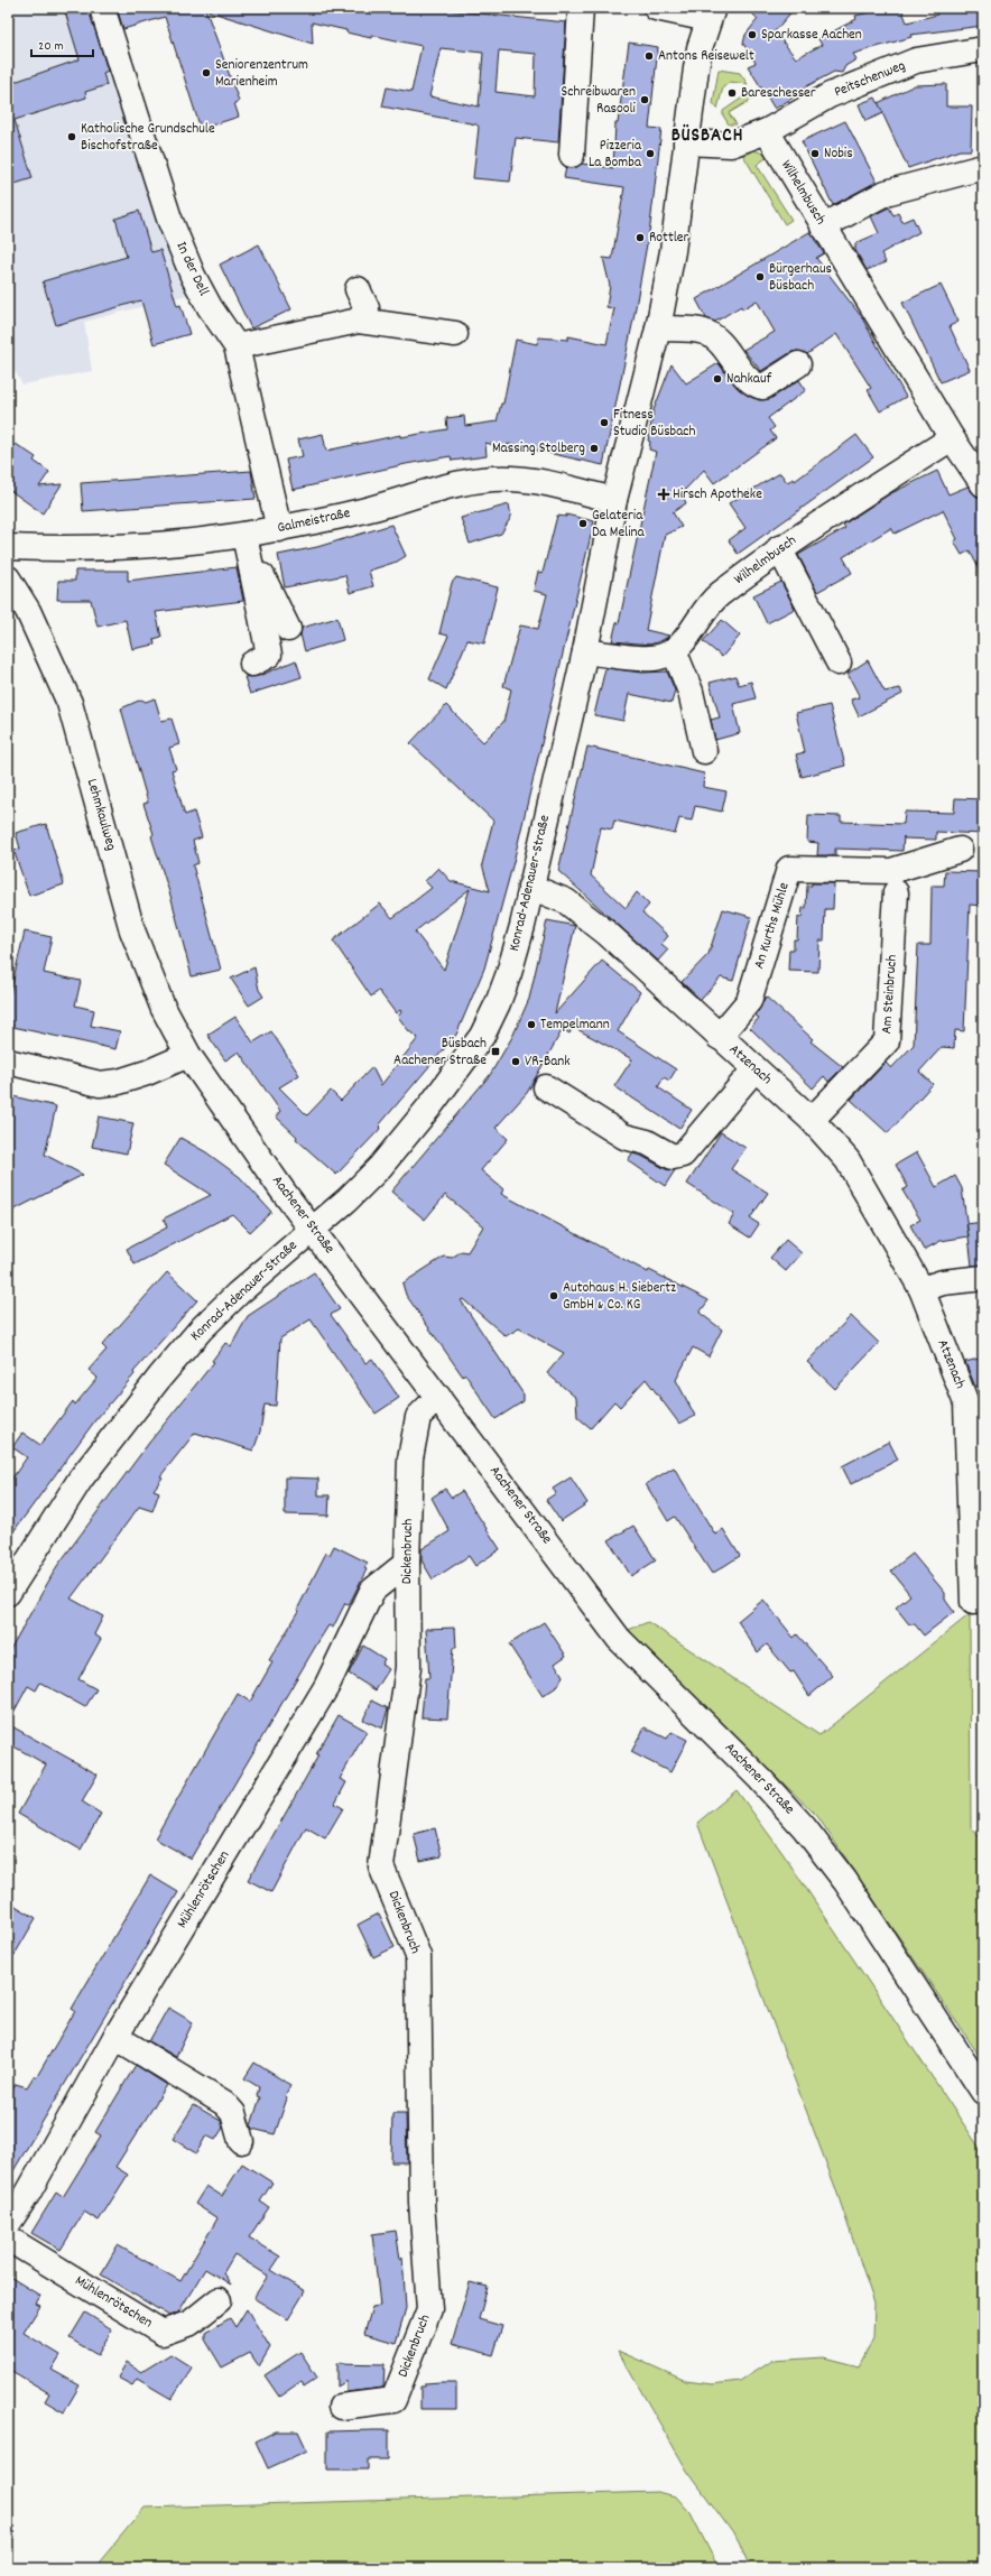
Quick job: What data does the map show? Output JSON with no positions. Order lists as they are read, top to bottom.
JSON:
{
  "streets": {
    "street": [
      "Peitschenweg",
      "Wilhelmbusch",
      "In der Dell",
      "Galmeistraße",
      "Lehmkaulweg",
      "Konrad-Adenauer-Straße",
      "An Kurths Mühle",
      "Am Steinbruch",
      "Atzenach",
      "Aachener Straße",
      "Dickenbruch",
      "Mühlenrötschen"
    ]
  },
  "crossings": [
    ["Peitschenweg", "Wilhelmbusch"],
    ["Peitschenweg", "Konrad-Adenauer-Straße"],
    ["In der Dell", "Galmeistraße"],
    ["Galmeistraße", "Konrad-Adenauer-Straße"],
    ["Lehmkaulweg", "Aachener Straße"],
    ["Konrad-Adenauer-Straße", "Atzenach"],
    ["Konrad-Adenauer-Straße", "Aachener Straße"],
    ["An Kurths Mühle", "Atzenach"],
    ["Am Steinbruch", "Atzenach"],
    ["Aachener Straße", "Dickenbruch"],
    ["Dickenbruch", "Mühlenrötschen"]
  ],
  "districts": ["BÜSBACH"],
  "places": {
    "other": [
      "Sparkasse Aachen",
      "Antons Reisewelt",
      "Seniorenzentrum Marienheim",
      "Bareschesser",
      "Schreibwaren Rasooli",
      "Katholische Grundschule Bischofstraße",
      "Pizzeria La Bomba",
      "Nobis",
      "Rottler",
      "Bürgerhaus Büsbach",
      "Nahkauf",
      "Fitness Studio Büsbach",
      "Massing Stolberg",
      "Gelateria Da Melina",
      "Tempelmann",
      "VR-Bank",
      "Autohaus H. Siebertz GmbH & Co. KG"
    ],
    "health": ["Hirsch Apotheke"],
    "transit": ["Büsbach Aachener Straße"]
  },
  "scale_bar": "20 m"
}
